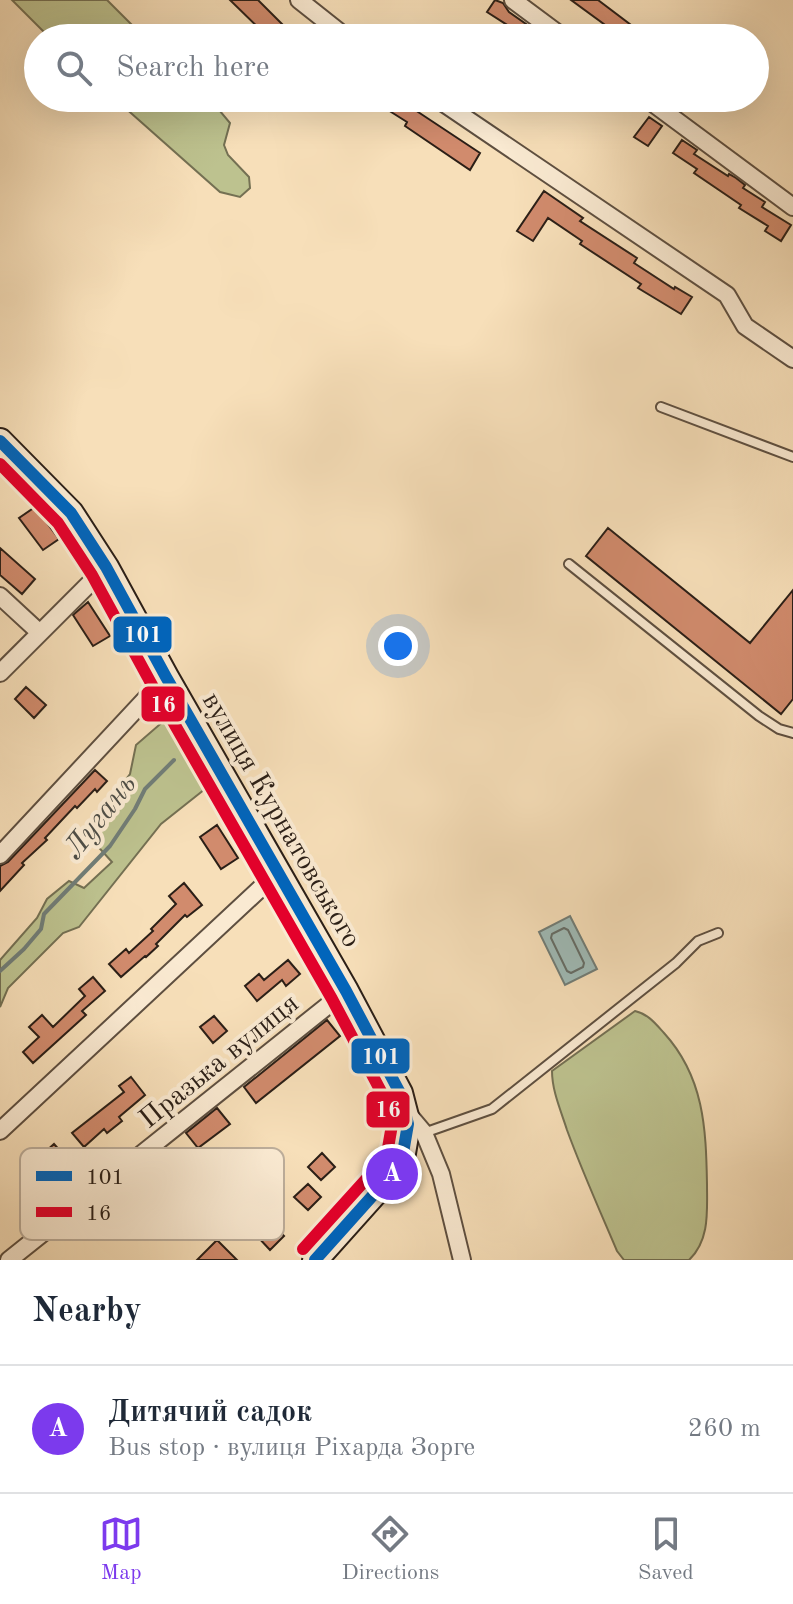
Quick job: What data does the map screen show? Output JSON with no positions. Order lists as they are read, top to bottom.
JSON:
{
  "streets": {
    "street": ["вулиця Курнатовського", "Празька вулиця"]
  },
  "crossings": [
    ["вулиця Курнатовського", "Празька вулиця"]
  ],
  "water": ["Лугань"],
  "lines": ["transit line 101", "transit line 16"],
  "legend": ["101", "16"],
  "page": {
    "search": "Search here",
    "pins": "A",
    "heading": "Nearby",
    "list": [
      {
        "mark": "A",
        "name": "Дитячий садок",
        "note": "Bus stop · вулиця Ріхарда Зорге",
        "value": "260 m"
      }
    ],
    "nav": ["Map", "Directions", "Saved"]
  }
}
